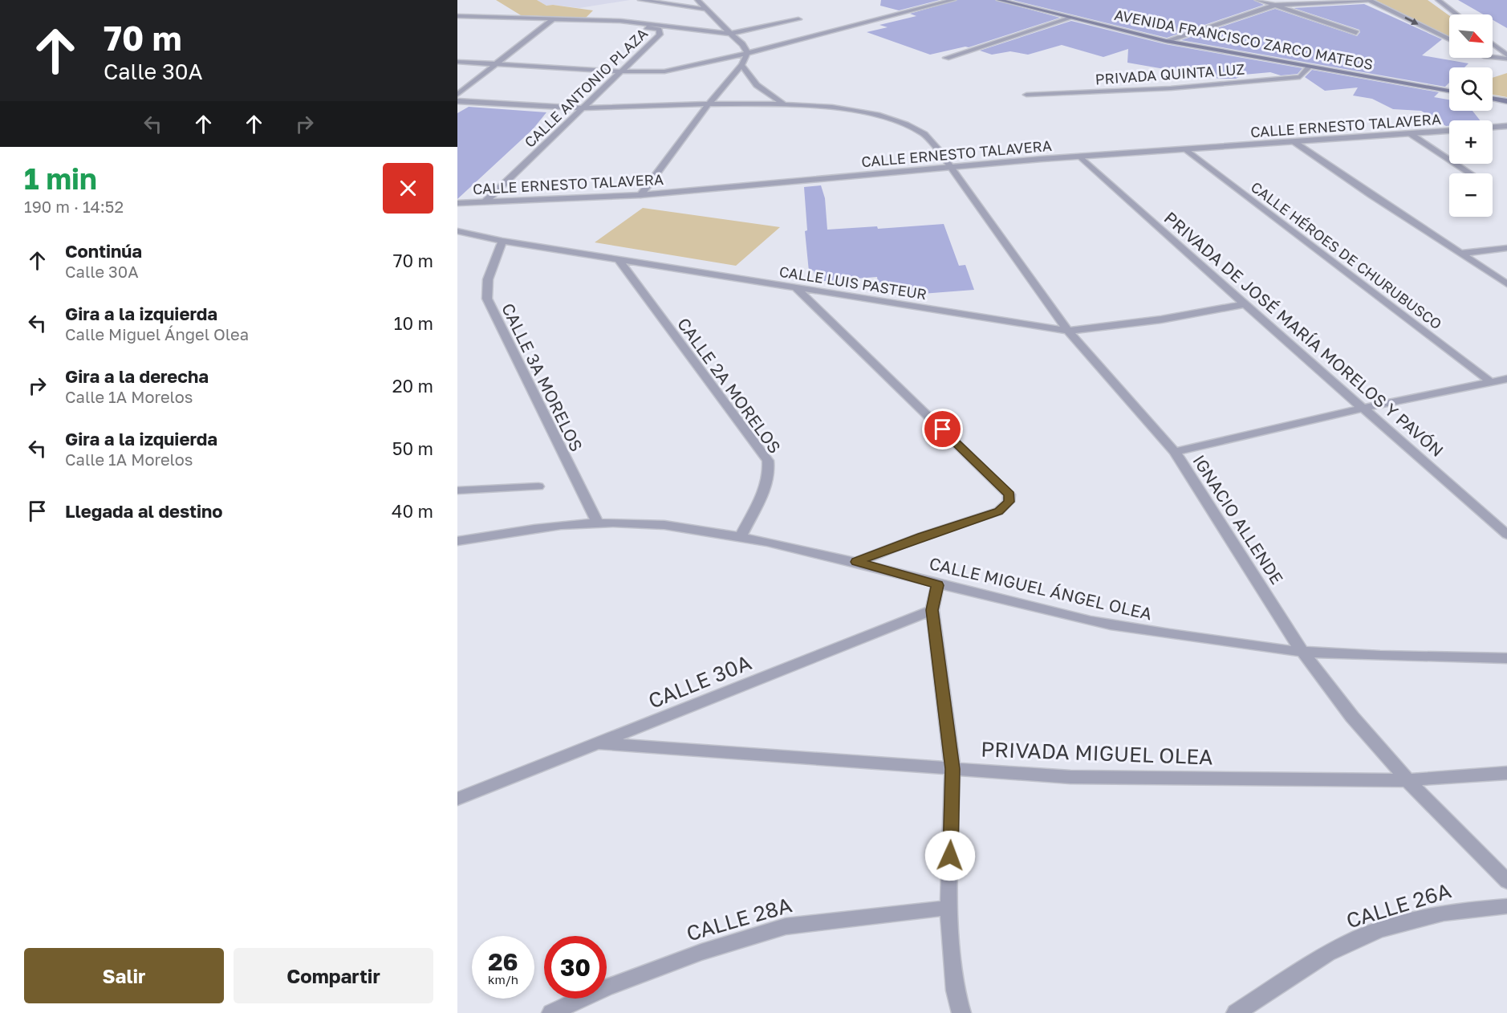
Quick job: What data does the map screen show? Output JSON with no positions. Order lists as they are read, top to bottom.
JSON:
{
  "streets": {
    "main road": ["AVENIDA FRANCISCO ZARCO MATEOS"],
    "street": [
      "PRIVADA QUINTA LUZ",
      "CALLE ANTONIO PLAZA",
      "CALLE ERNESTO TALAVERA",
      "CALLE HÉROES DE CHURUBUSCO",
      "CALLE LUIS PASTEUR",
      "PRIVADA DE JOSÉ MARÍA MORELOS Y PAVÓN",
      "CALLE 3A MORELOS",
      "CALLE 2A MORELOS",
      "IGNACIO ALLENDE",
      "CALLE MIGUEL ÁNGEL OLEA",
      "CALLE 30A",
      "PRIVADA MIGUEL OLEA",
      "CALLE 26A",
      "CALLE 28A"
    ]
  },
  "crossings": [
    ["AVENIDA FRANCISCO ZARCO MATEOS", "PRIVADA QUINTA LUZ"],
    ["CALLE ANTONIO PLAZA", "CALLE ERNESTO TALAVERA"],
    ["CALLE ANTONIO PLAZA", "IGNACIO ALLENDE"],
    ["CALLE ERNESTO TALAVERA", "CALLE HÉROES DE CHURUBUSCO"],
    ["CALLE ERNESTO TALAVERA", "PRIVADA DE JOSÉ MARÍA MORELOS Y PAVÓN"],
    ["CALLE ERNESTO TALAVERA", "IGNACIO ALLENDE"],
    ["CALLE LUIS PASTEUR", "PRIVADA DE JOSÉ MARÍA MORELOS Y PAVÓN"],
    ["CALLE LUIS PASTEUR", "CALLE 3A MORELOS"],
    ["CALLE LUIS PASTEUR", "CALLE 2A MORELOS"],
    ["CALLE LUIS PASTEUR", "IGNACIO ALLENDE"],
    ["CALLE 3A MORELOS", "CALLE MIGUEL ÁNGEL OLEA"],
    ["CALLE 2A MORELOS", "CALLE MIGUEL ÁNGEL OLEA"],
    ["IGNACIO ALLENDE", "CALLE MIGUEL ÁNGEL OLEA"],
    ["IGNACIO ALLENDE", "PRIVADA MIGUEL OLEA"],
    ["CALLE 30A", "PRIVADA MIGUEL OLEA"]
  ],
  "north": "bottom right",
  "page": {
    "turn": ["70 m", "Calle 30A"],
    "map_buttons": ["+", "−"],
    "heading": ["1 min", "190 m · 14:52"],
    "list": [
      {
        "name": "Continúa",
        "note": "Calle 30A",
        "value": "70 m"
      },
      {
        "name": "Gira a la izquierda",
        "note": "Calle Miguel Ángel Olea",
        "value": "10 m"
      },
      {
        "name": "Gira a la derecha",
        "note": "Calle 1A Morelos",
        "value": "20 m"
      },
      {
        "name": "Gira a la izquierda",
        "note": "Calle 1A Morelos",
        "value": "50 m"
      },
      {
        "name": "Llegada al destino",
        "value": "40 m"
      }
    ],
    "speed": "26 km/h",
    "limit": "30",
    "buttons": ["Salir", "Compartir"]
  }
}
